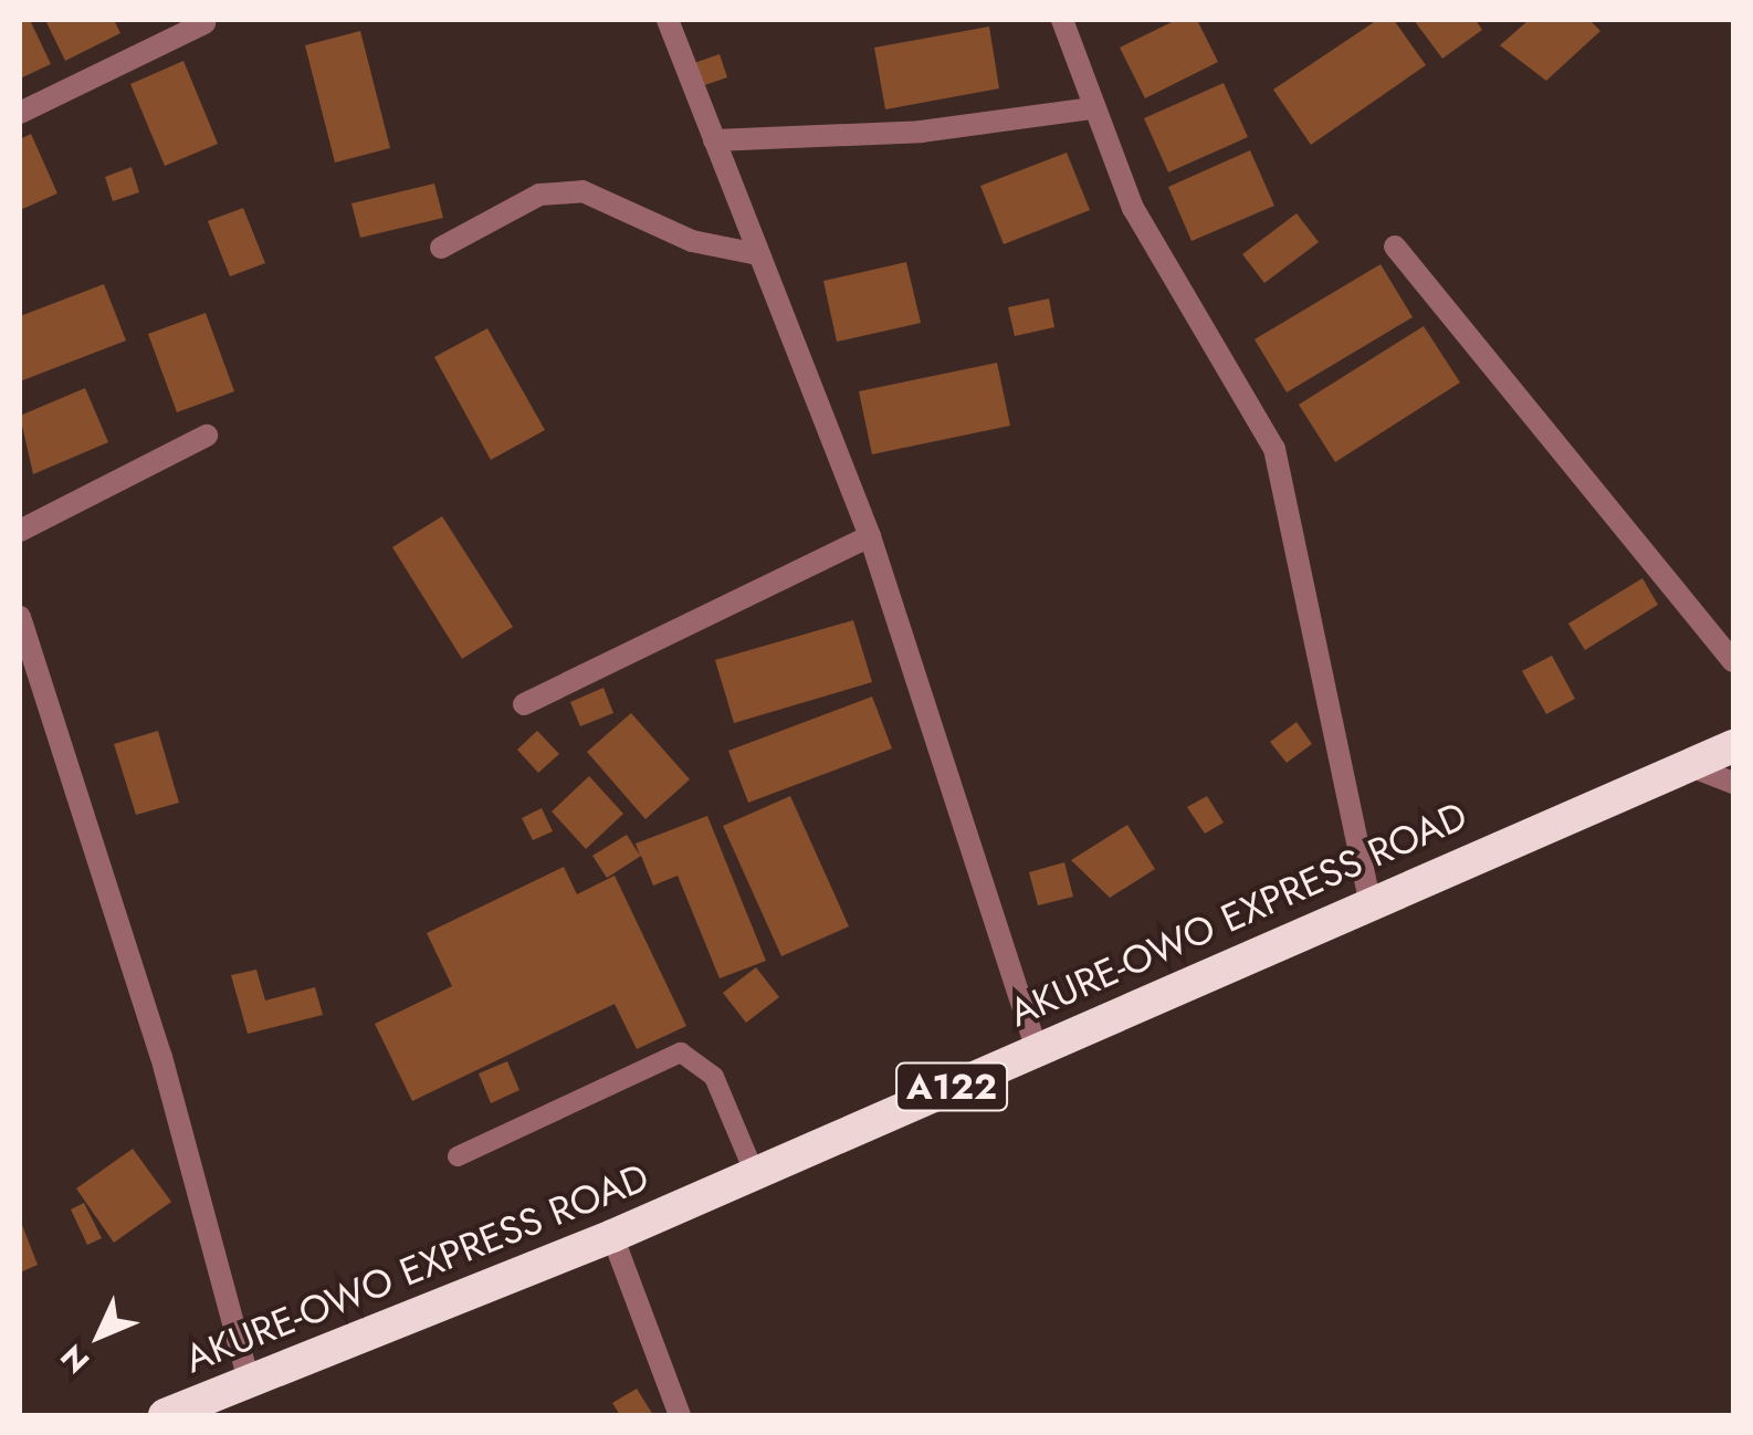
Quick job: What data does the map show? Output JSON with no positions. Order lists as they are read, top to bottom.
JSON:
{
  "streets": {
    "highway": ["AKURE-OWO EXPRESS ROAD", "A122"]
  },
  "north": "bottom left"
}
